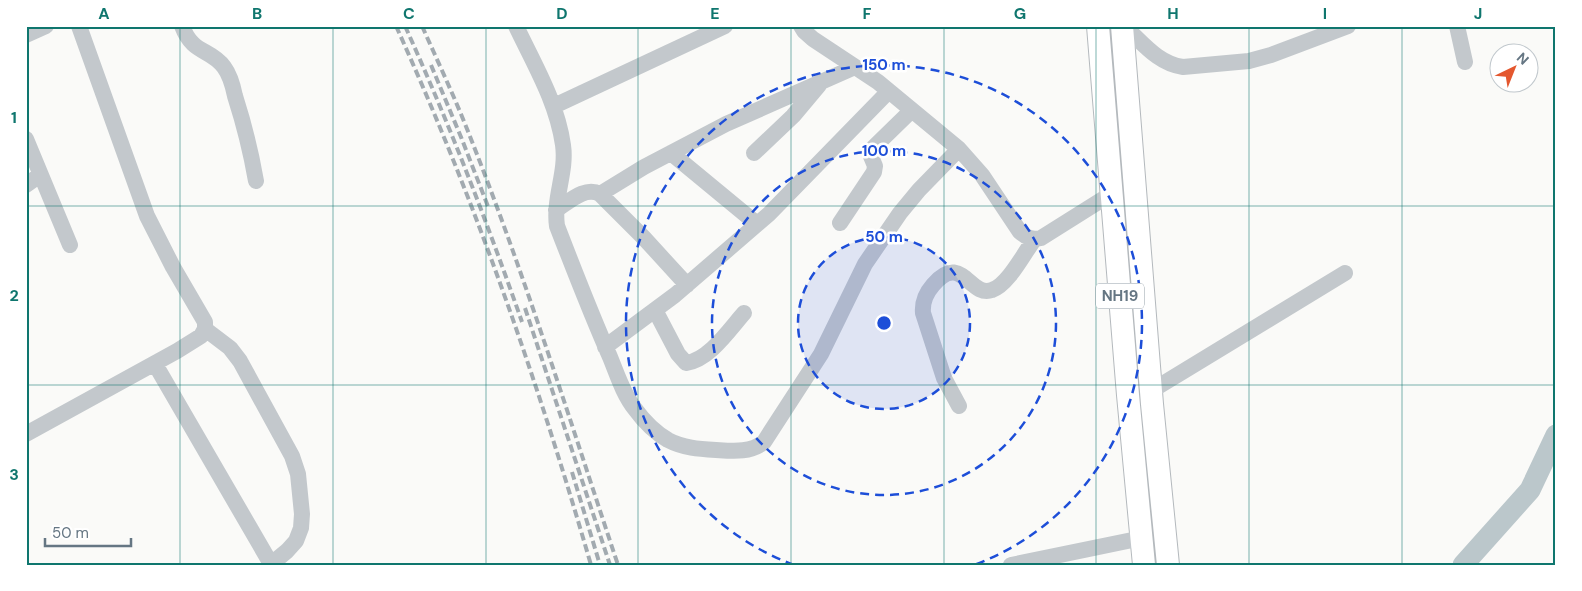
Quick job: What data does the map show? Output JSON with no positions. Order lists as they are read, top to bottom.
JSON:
{
  "streets": {
    "highway": ["NH19"]
  },
  "scale_bar": "50 m",
  "north": "top right",
  "grid": {
    "columns": [
      "A",
      "B",
      "C",
      "D",
      "E",
      "F",
      "G",
      "H",
      "I",
      "J"
    ],
    "rows": ["1", "2", "3"]
  },
  "rings": ["150 m", "100 m", "50 m"]
}
